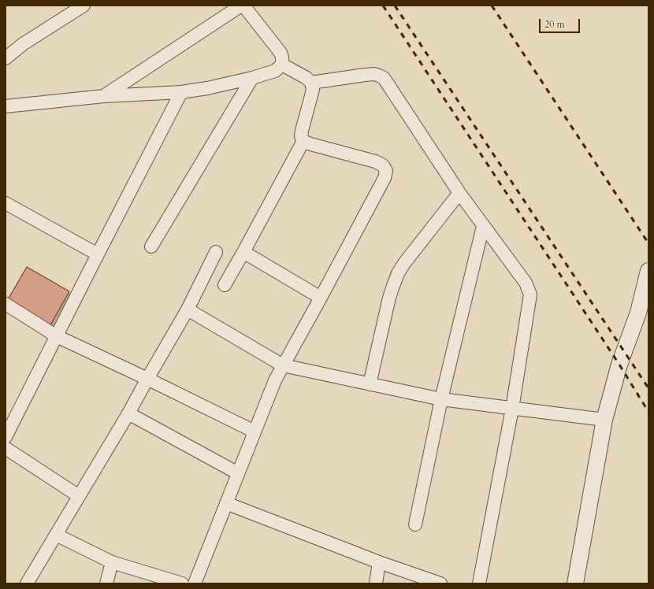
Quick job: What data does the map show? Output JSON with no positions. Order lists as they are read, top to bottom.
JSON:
{
  "scale_bar": "20 m"
}
